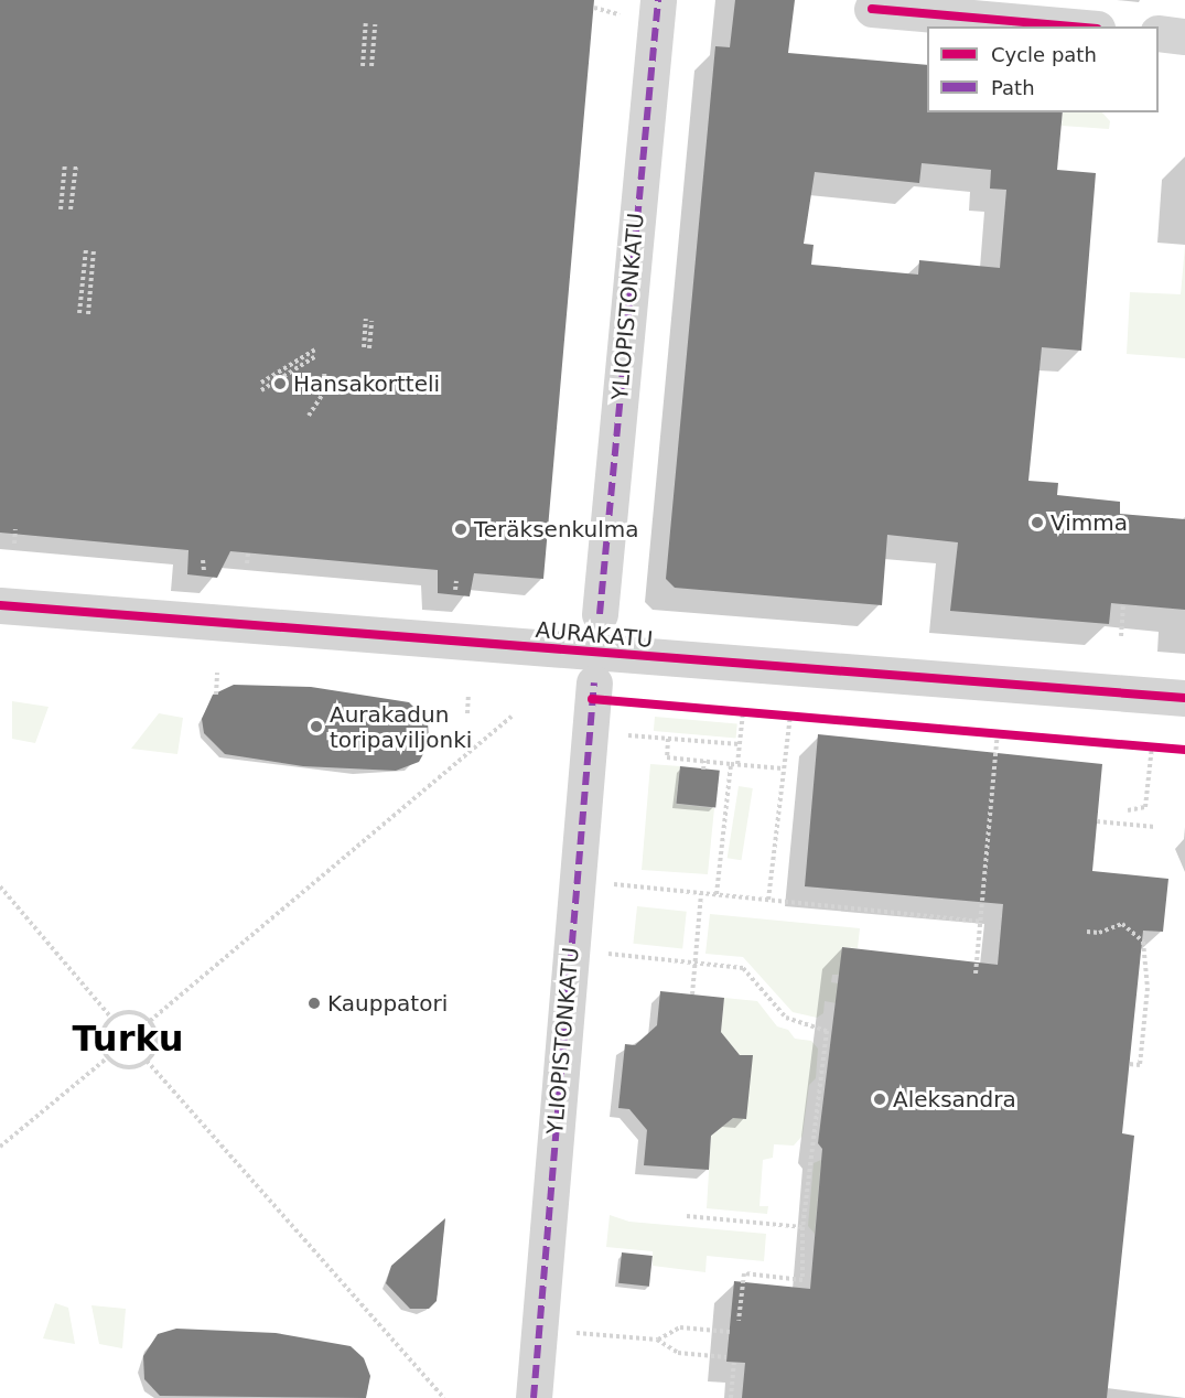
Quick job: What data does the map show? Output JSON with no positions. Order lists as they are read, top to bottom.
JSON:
{
  "streets": {
    "street": ["YLIOPISTONKATU", "AURAKATU"]
  },
  "districts": ["Turku"],
  "places": [
    "Hansakortteli",
    "Vimma",
    "Teräksenkulma",
    "Aurakadun toripaviljonki",
    "Kauppatori",
    "Aleksandra"
  ],
  "legend": ["Cycle path", "Path"]
}
